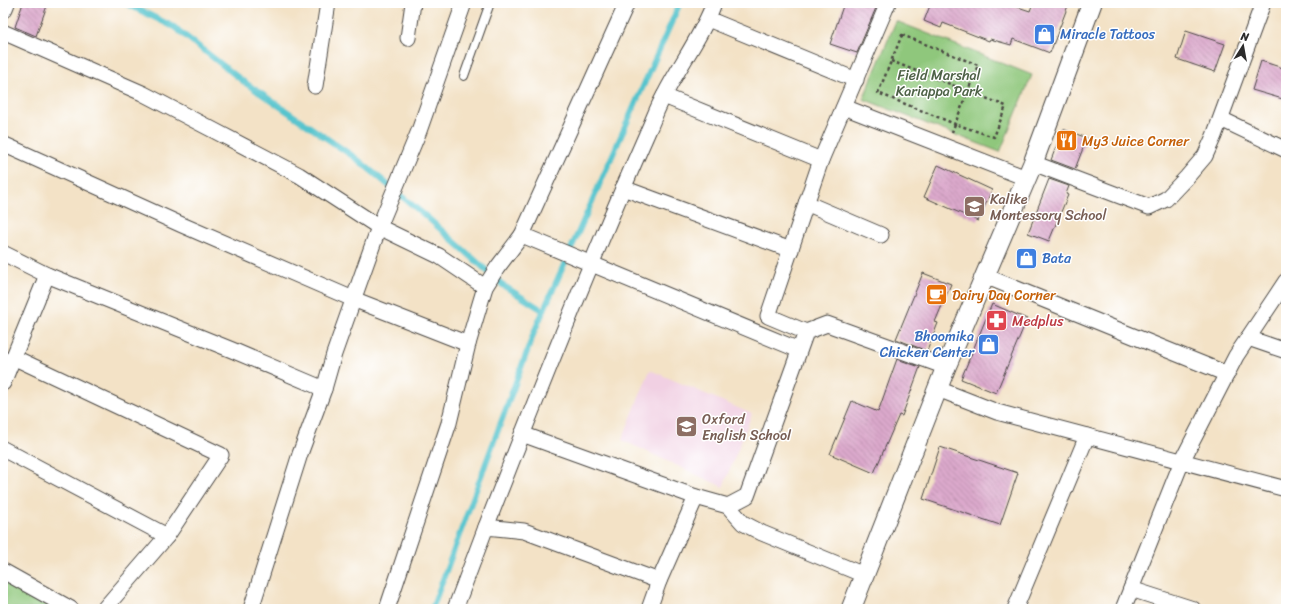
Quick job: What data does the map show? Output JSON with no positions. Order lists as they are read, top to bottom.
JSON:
{
  "parks": ["Field Marshal Kariappa Park"],
  "places": {
    "shop": ["Miracle Tattoos", "Bata", "Bhoomika Chicken Center"],
    "restaurant": ["My3 Juice Corner"],
    "school or university": ["Kalike Montessory School", "Oxford English School"],
    "cafe": ["Dairy Day Corner"],
    "pharmacy": ["Medplus"]
  },
  "north": "top"
}
